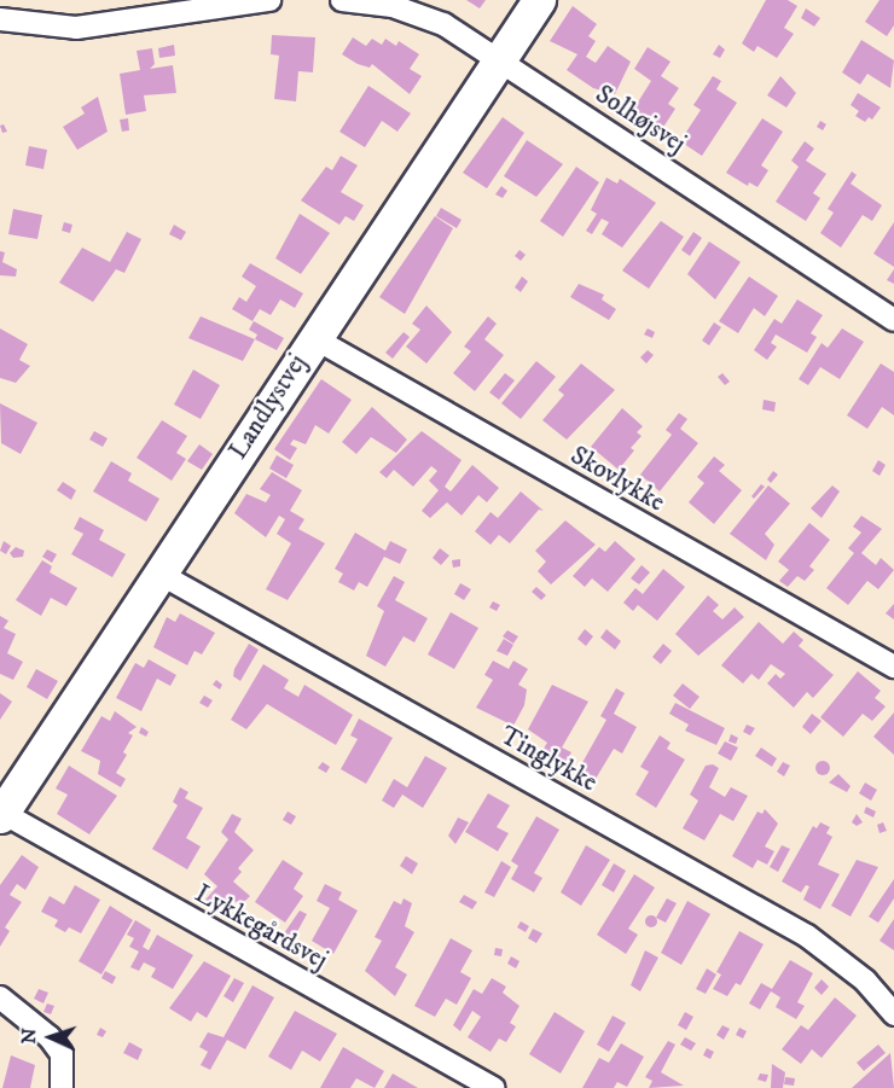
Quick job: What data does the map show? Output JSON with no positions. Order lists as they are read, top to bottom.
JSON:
{
  "streets": {
    "street": [
      "Solhøjsvej",
      "Landlystvej",
      "Skovlykke",
      "Tinglykke",
      "Lykkegårdsvej"
    ]
  },
  "crossings": [
    ["Solhøjsvej", "Landlystvej"],
    ["Landlystvej", "Skovlykke"],
    ["Landlystvej", "Tinglykke"],
    ["Landlystvej", "Lykkegårdsvej"]
  ],
  "north": "left"
}
